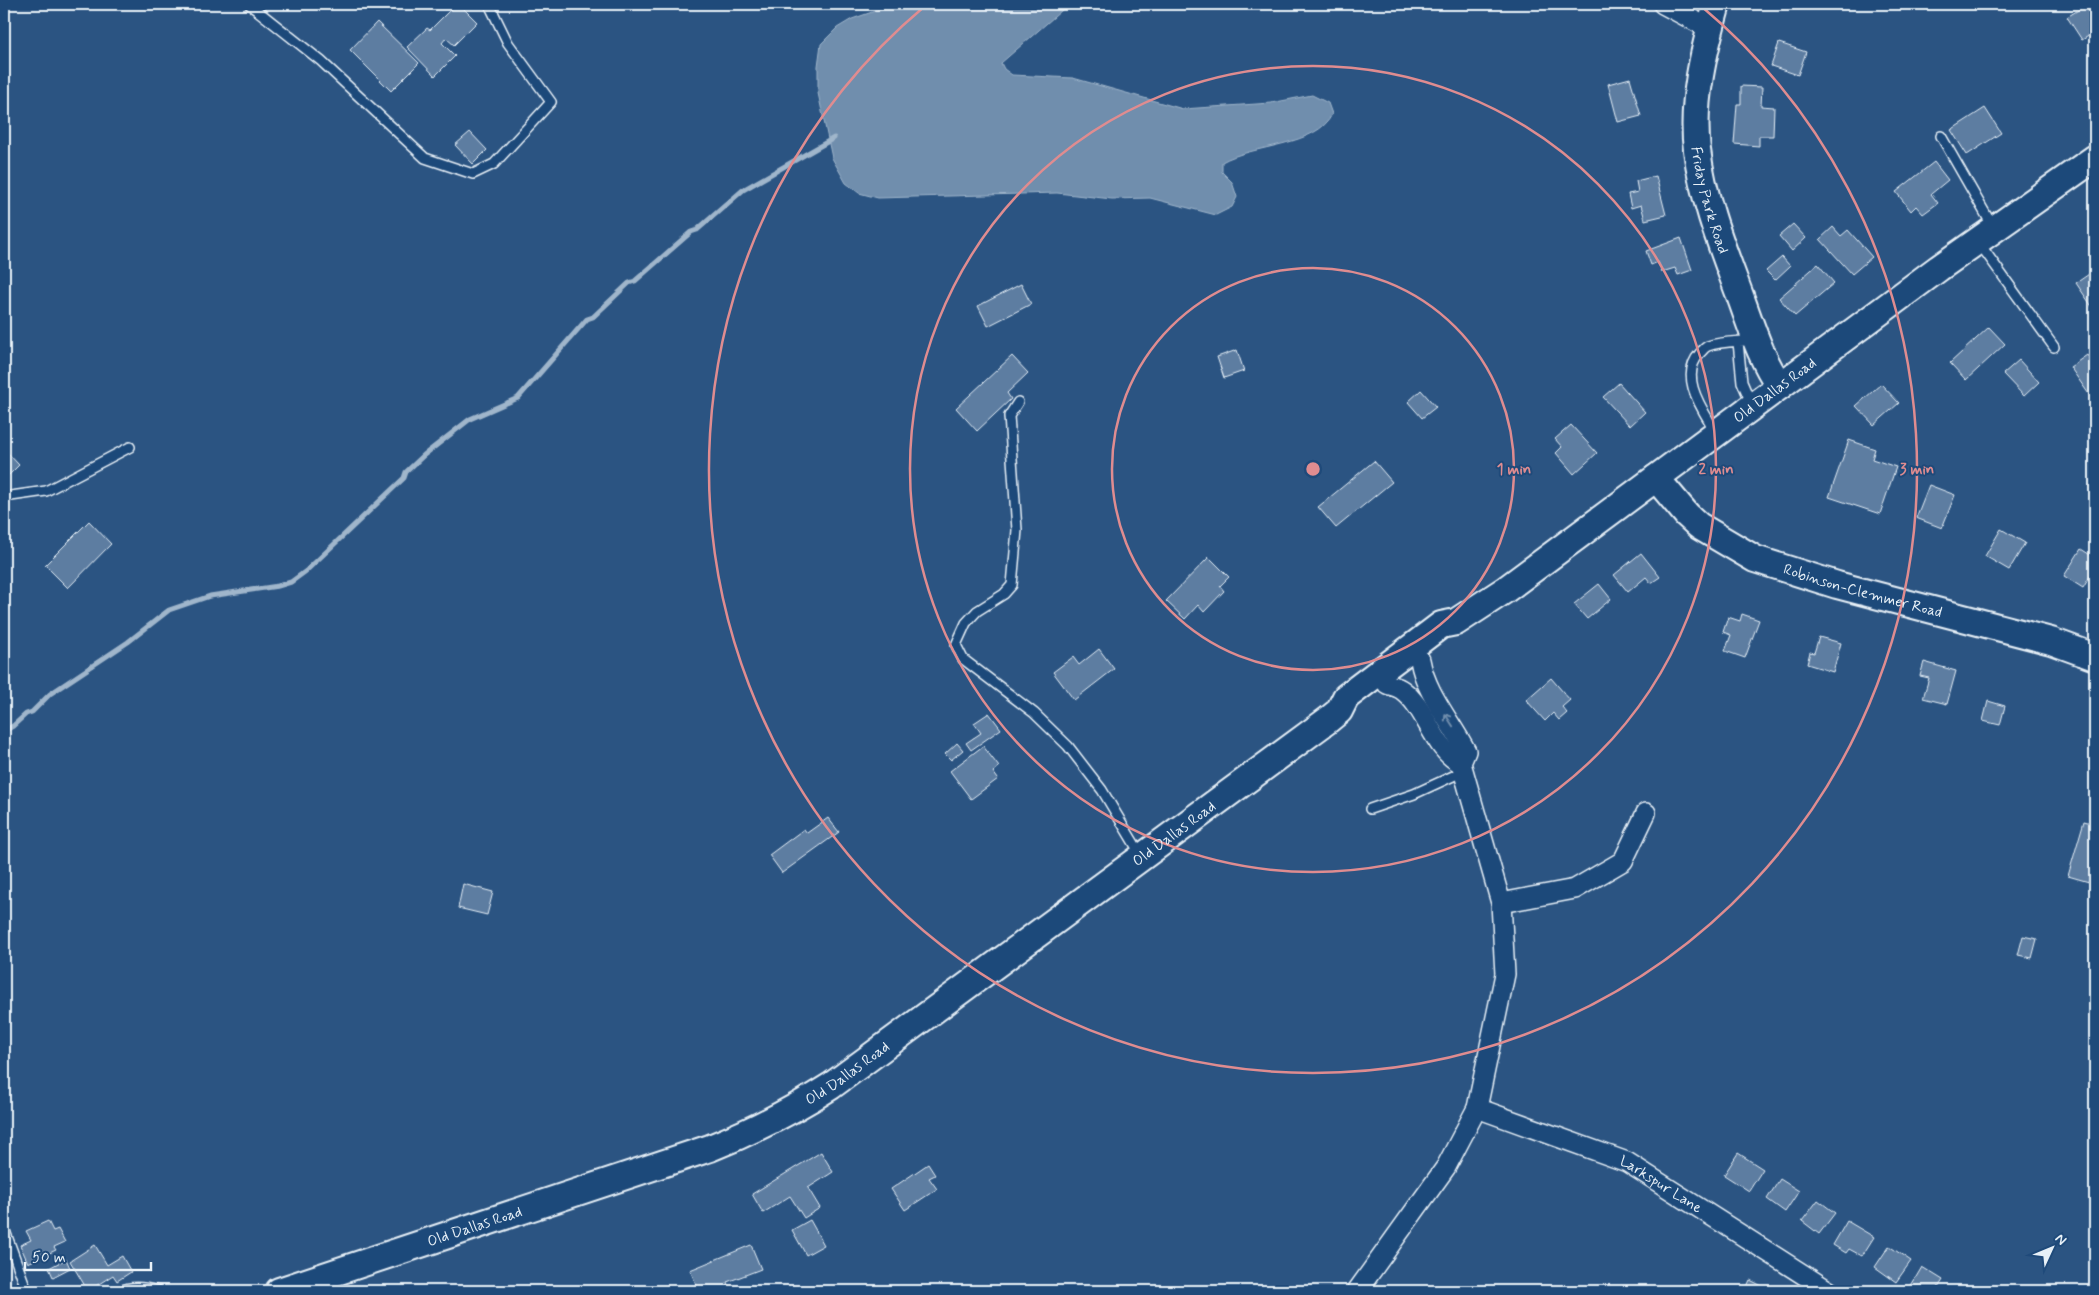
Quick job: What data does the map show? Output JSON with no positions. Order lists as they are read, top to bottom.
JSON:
{
  "streets": {
    "main road": ["Friday Park Road", "Old Dallas Road", "Robinson-Clemmer Road"],
    "street": ["Larkspur Lane"]
  },
  "crossings": [
    ["Friday Park Road", "Old Dallas Road"],
    ["Old Dallas Road", "Robinson-Clemmer Road"]
  ],
  "scale_bar": "50 m",
  "north": "top right",
  "rings": ["1 min", "2 min", "3 min"]
}
